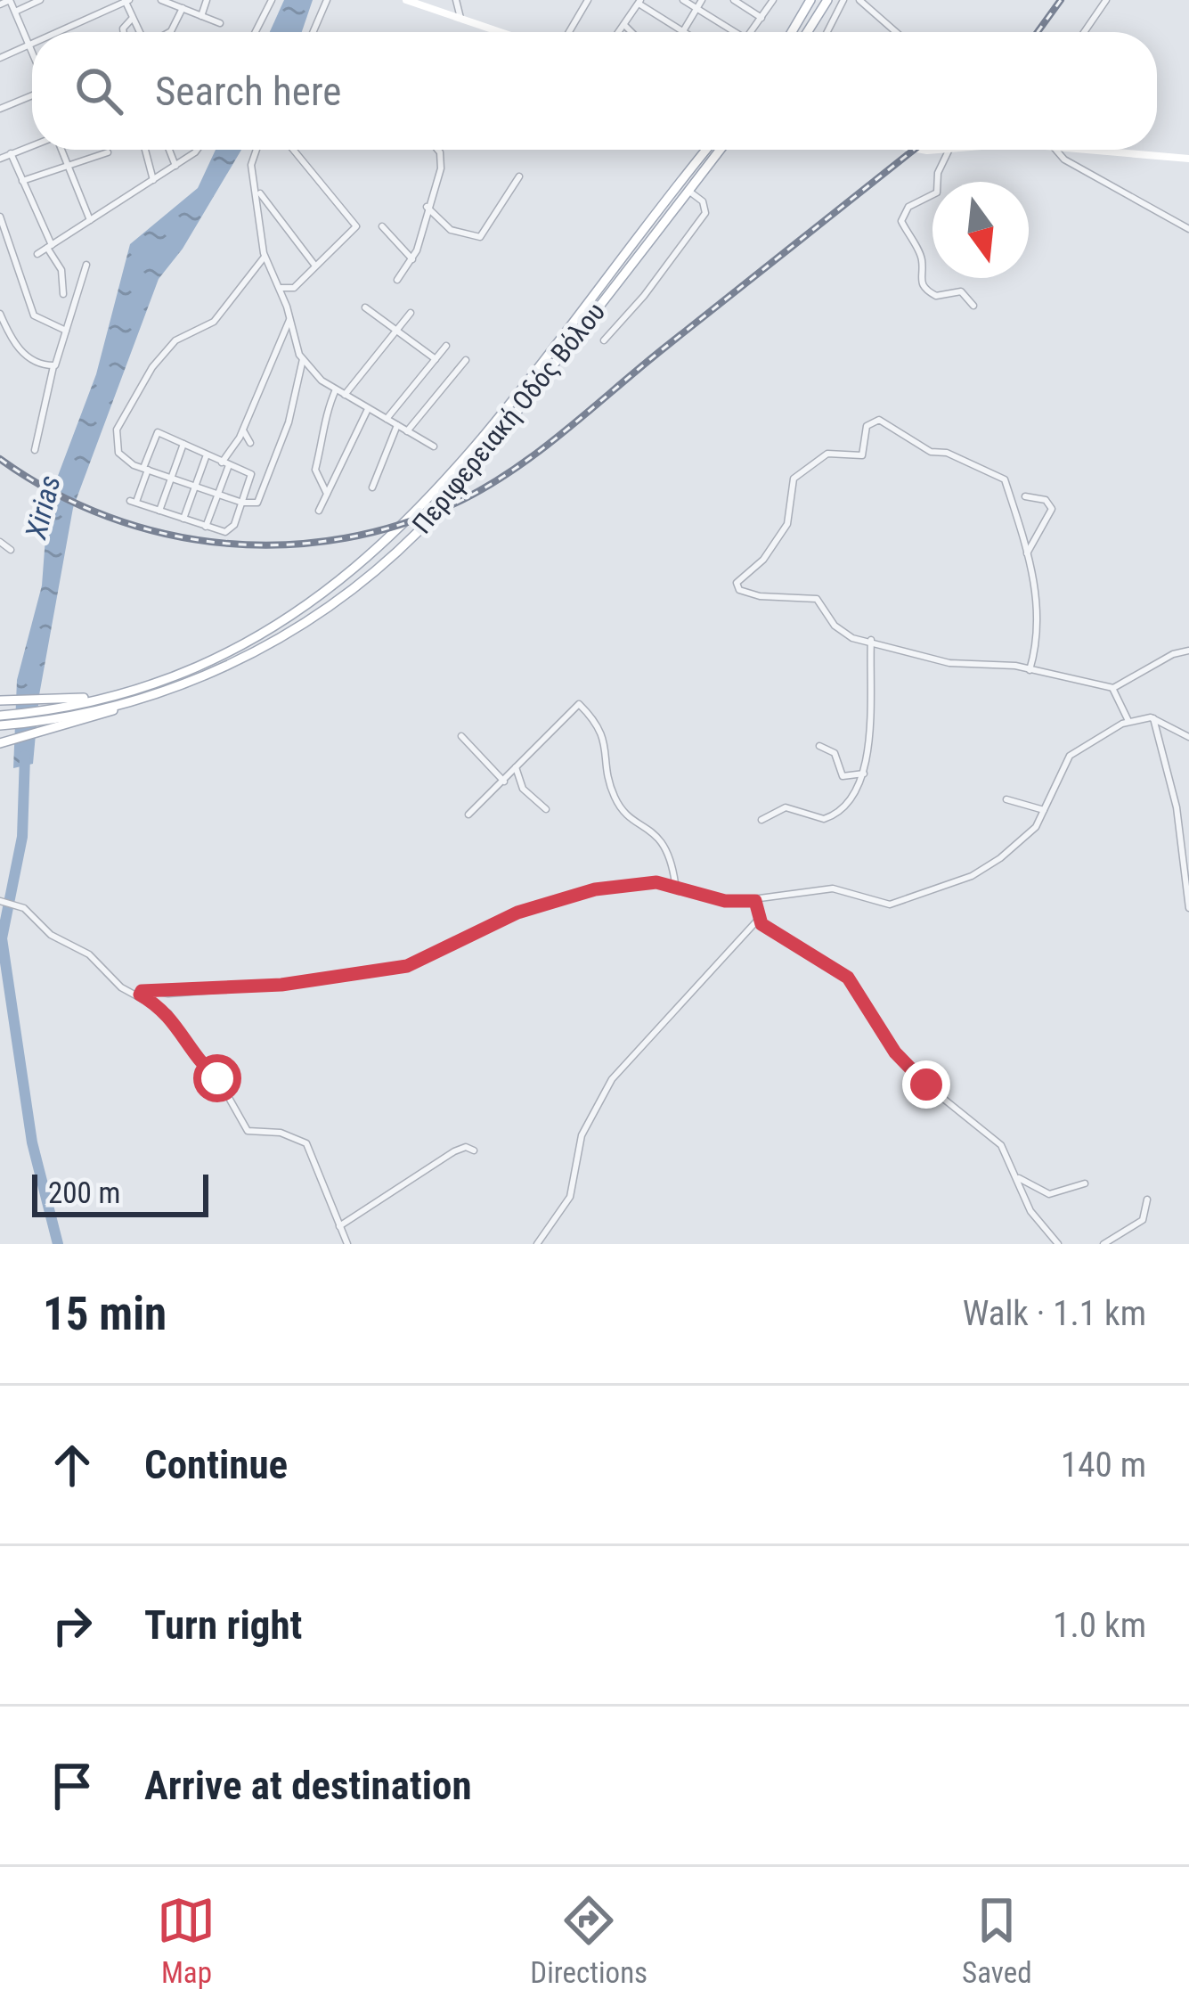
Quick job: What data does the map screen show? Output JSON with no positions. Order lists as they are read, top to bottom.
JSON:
{
  "streets": {
    "main road": ["Περιφερειακή Οδός Βόλου"]
  },
  "water": ["Xirias"],
  "scale_bar": "200 m",
  "north": "bottom",
  "page": {
    "search": "Search here",
    "scale": "200 m",
    "heading": ["15 min", "Walk · 1.1 km"],
    "list": [
      ["Continue", "140 m"],
      ["Turn right", "1.0 km"],
      "Arrive at destination"
    ],
    "nav": ["Map", "Directions", "Saved"]
  }
}
